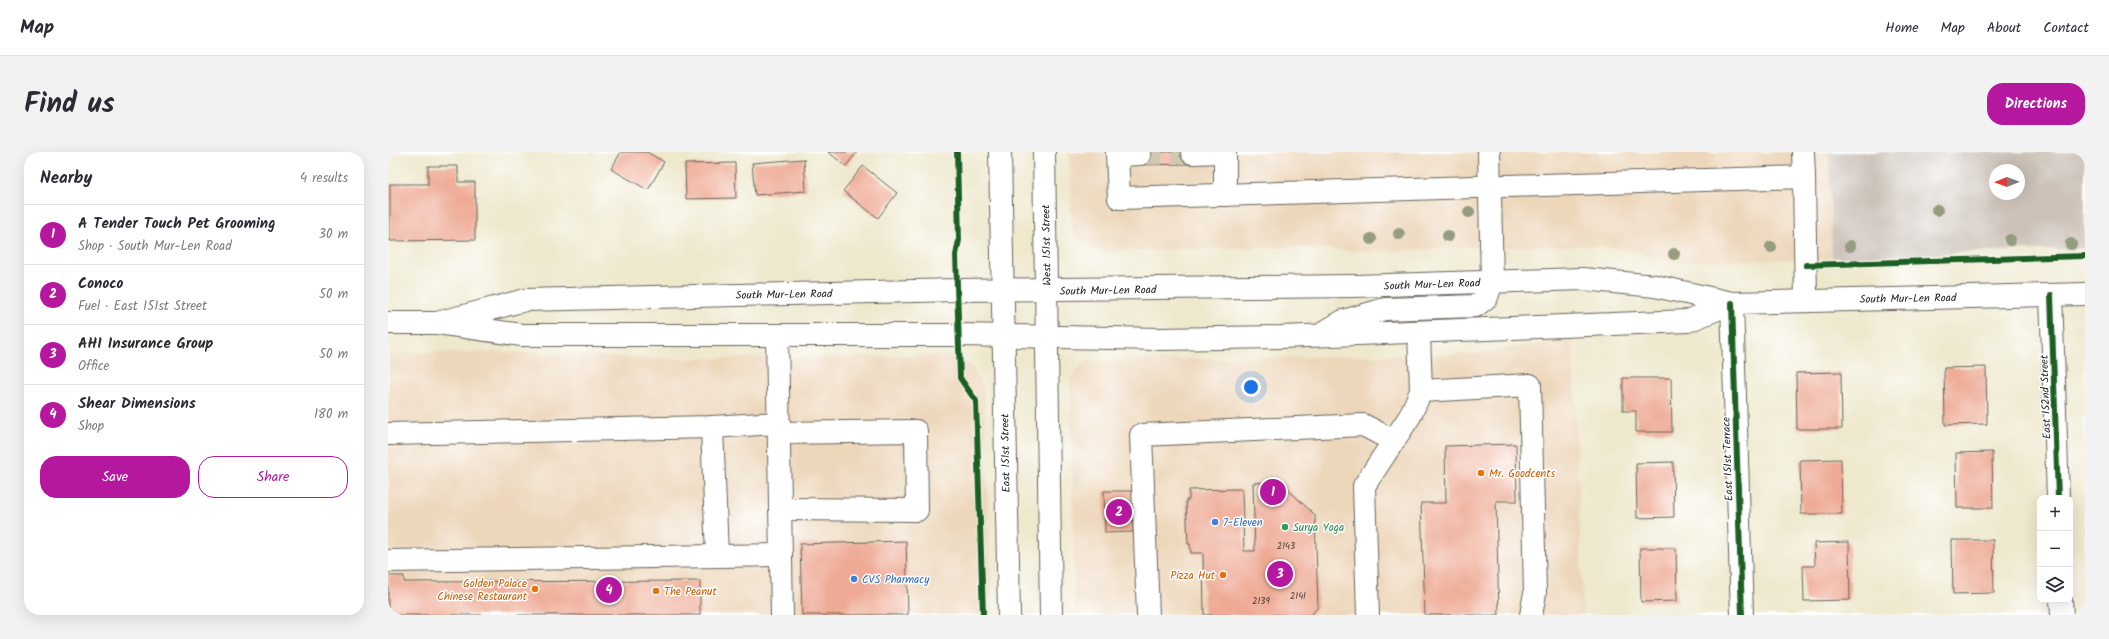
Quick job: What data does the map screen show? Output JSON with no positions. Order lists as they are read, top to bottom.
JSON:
{
  "streets": {
    "main road": [
      "West 151st Street",
      "South Mur-Len Road",
      "East 152nd Street",
      "East 151st Street",
      "East 151st Terrace"
    ]
  },
  "crossings": [
    ["West 151st Street", "South Mur-Len Road"],
    ["South Mur-Len Road", "East 152nd Street"],
    ["South Mur-Len Road", "East 151st Street"],
    ["South Mur-Len Road", "East 151st Terrace"]
  ],
  "places": [
    "Mr. Goodcents",
    "7-Eleven",
    "Surya Yoga",
    "Pizza Hut",
    "CVS Pharmacy",
    "Golden Palace Chinese Restaurant",
    "The Peanut"
  ],
  "house_numbers": ["2143", "2141", "2139"],
  "north": "left",
  "page": {
    "header": "Map",
    "nav": [
      "Home",
      "Map",
      "About",
      "Contact"
    ],
    "title": "Find us",
    "buttons": [
      "Directions",
      ["Save", "Share"]
    ],
    "heading": ["Nearby", "4 results"],
    "list": [
      {
        "mark": "1",
        "name": "A Tender Touch Pet Grooming",
        "note": "Shop · South Mur-Len Road",
        "value": "30 m"
      },
      {
        "mark": "2",
        "name": "Conoco",
        "note": "Fuel · East 151st Street",
        "value": "50 m"
      },
      {
        "mark": "3",
        "name": "AHI Insurance Group",
        "note": "Office",
        "value": "50 m"
      },
      {
        "mark": "4",
        "name": "Shear Dimensions",
        "note": "Shop",
        "value": "180 m"
      }
    ],
    "pins": [
      "1",
      "2",
      "3",
      "4"
    ],
    "map_buttons": ["+", "−"]
  }
}
